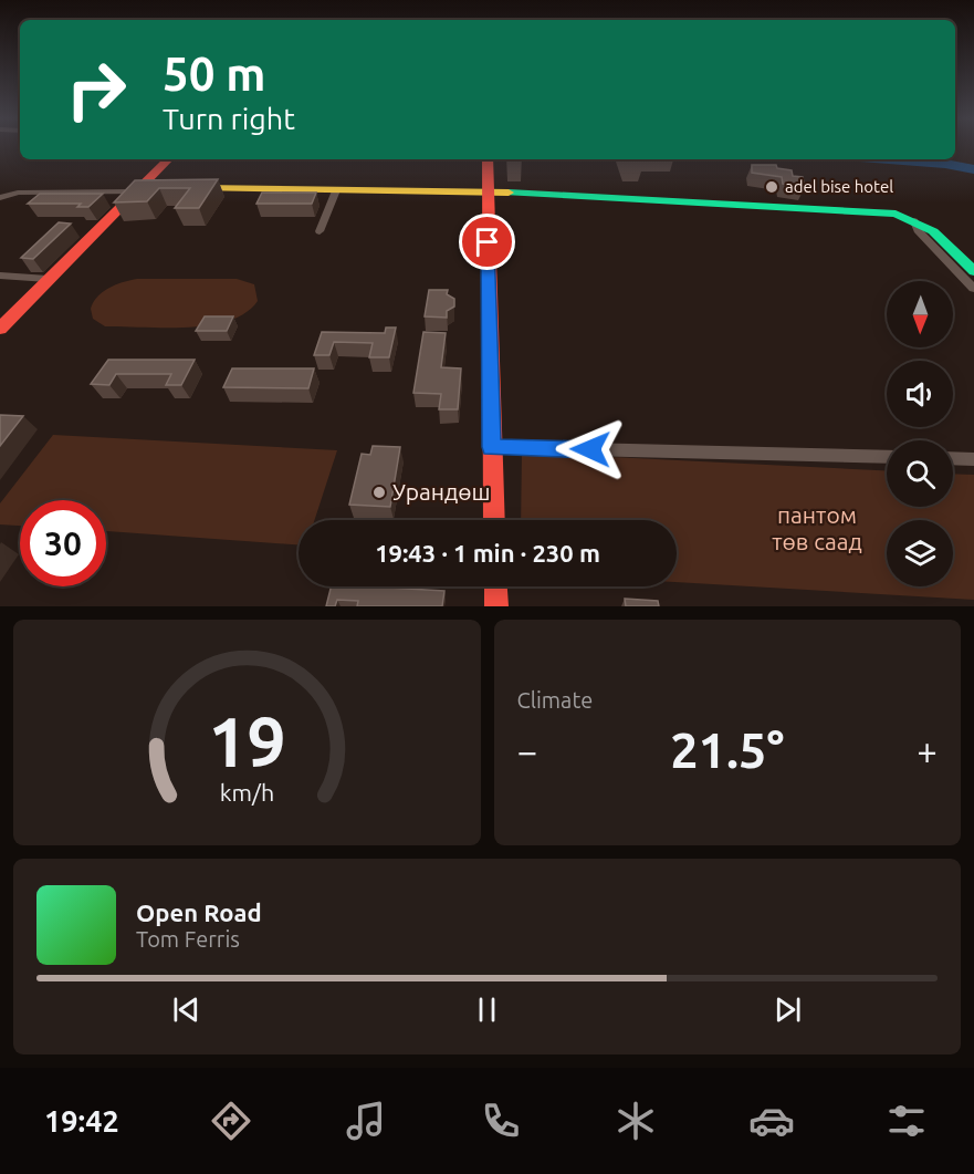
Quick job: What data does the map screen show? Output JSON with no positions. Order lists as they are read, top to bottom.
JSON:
{
  "parks": ["пантом төв саад"],
  "places": ["adel bise hotel", "Урандөш"],
  "north": "bottom",
  "page": {
    "turn": ["50 m", "Turn right"],
    "limit": "30",
    "trip": "19:43 · 1 min · 230 m",
    "tile": "Climate",
    "heat": ["−", "21.5°", "+"],
    "song": ["Open Road", "Tom Ferris"],
    "tabs": "19:42",
    "gauge": ["19", "km/h"]
  }
}
